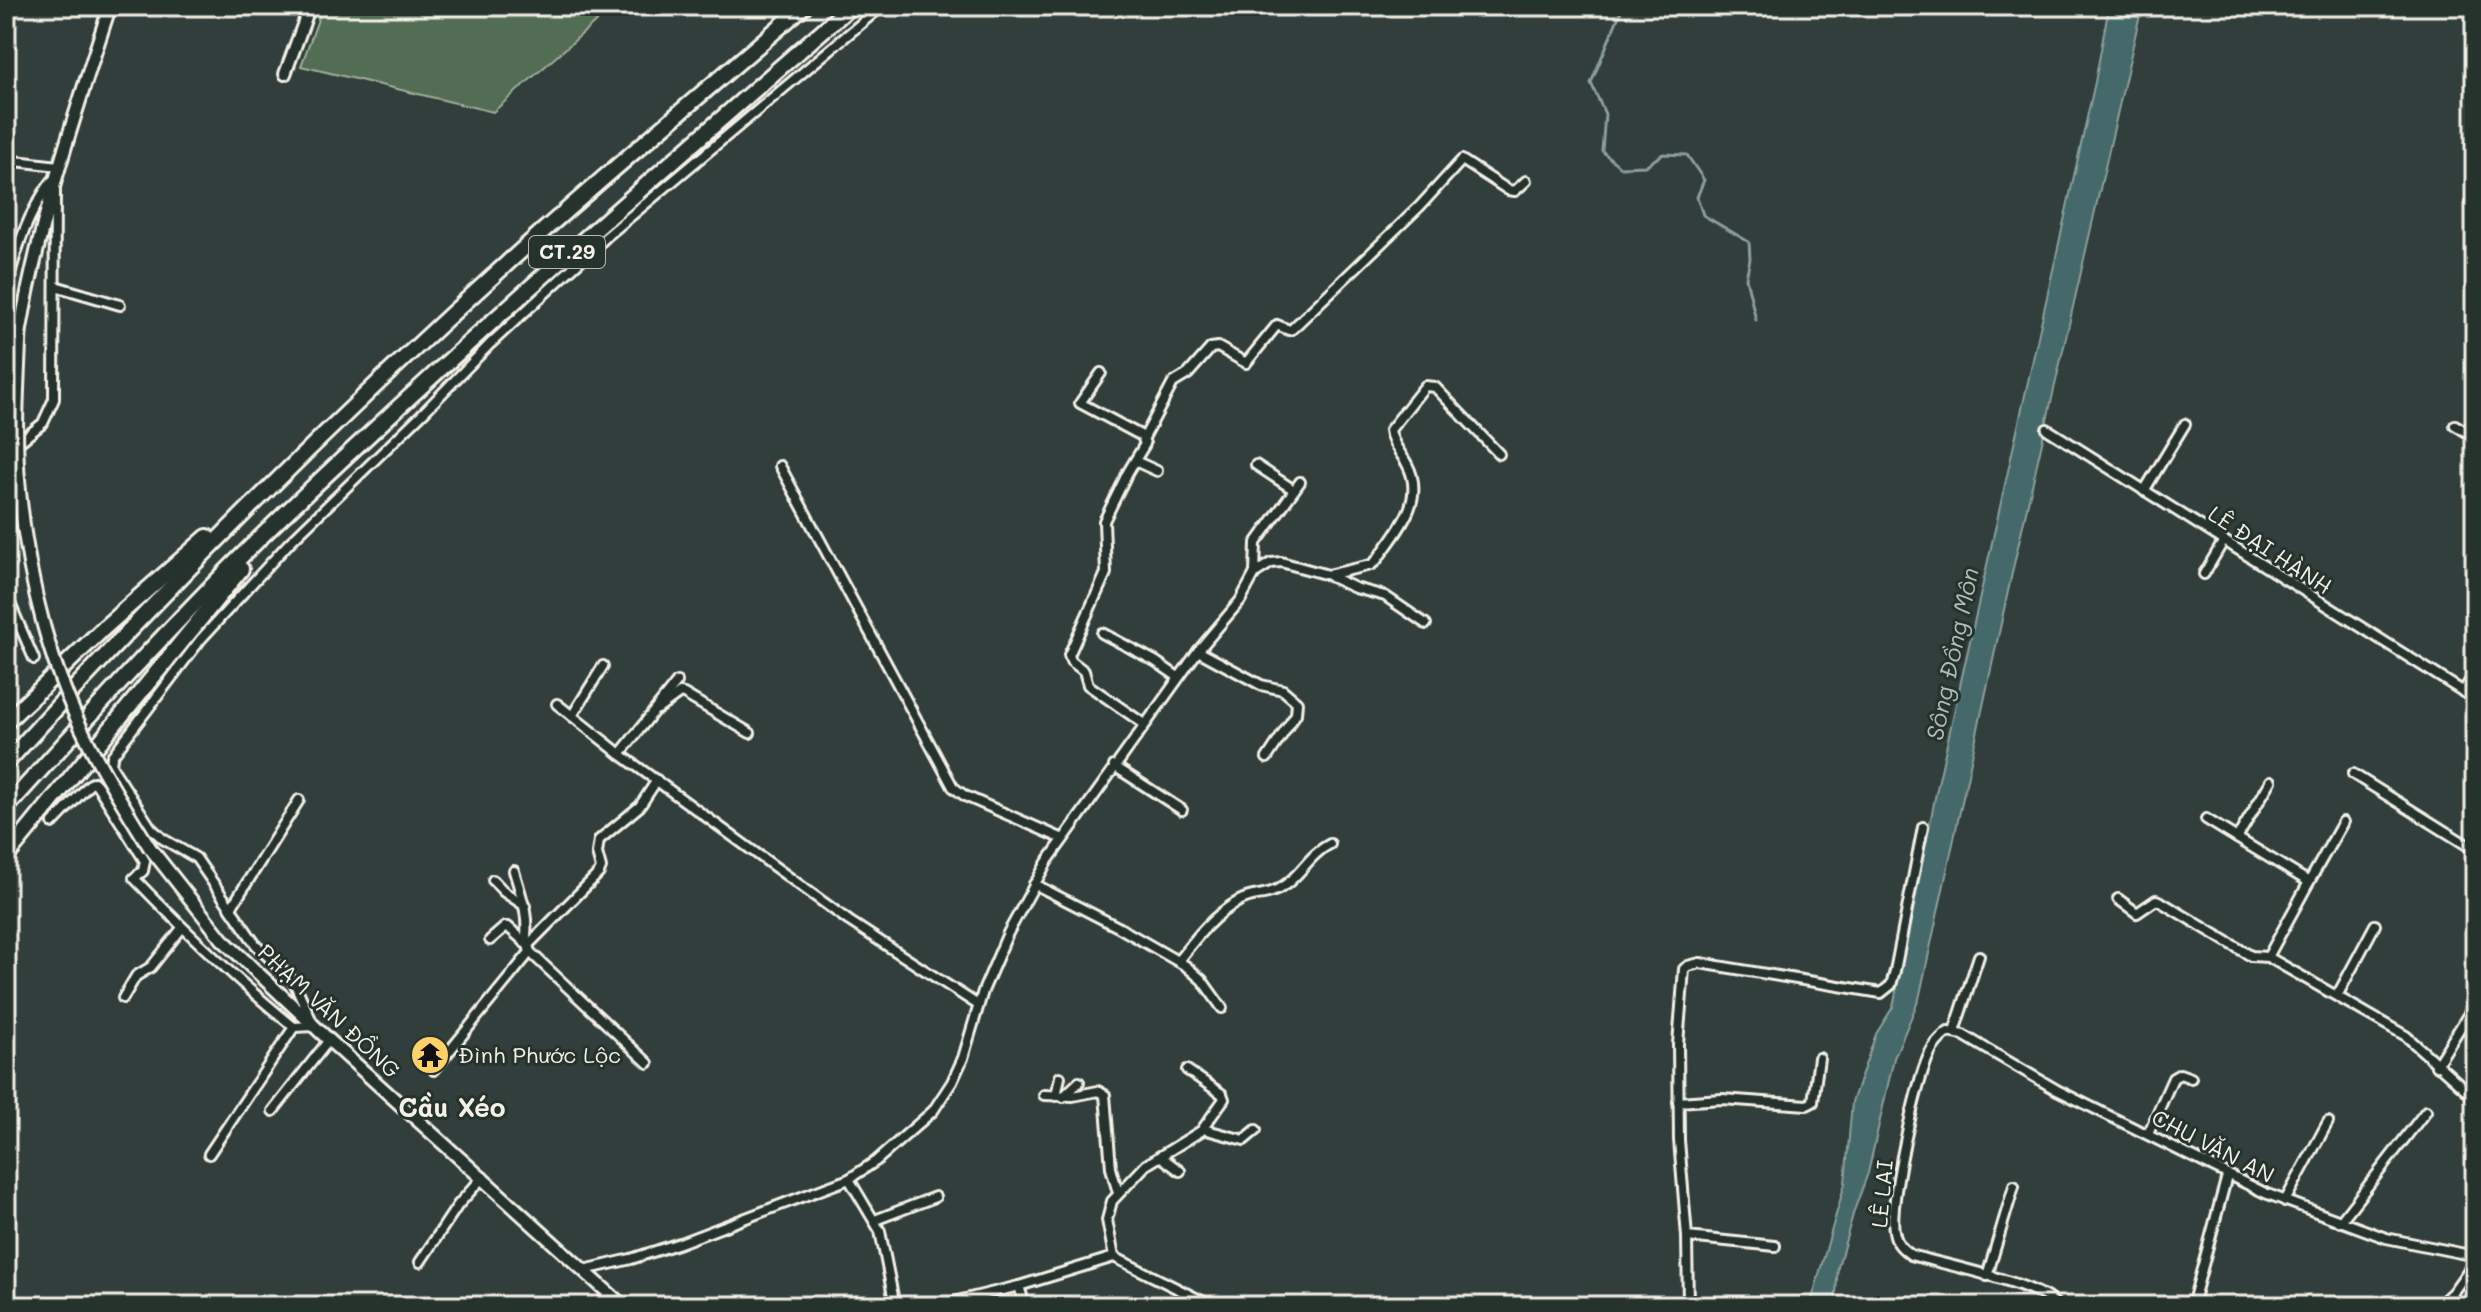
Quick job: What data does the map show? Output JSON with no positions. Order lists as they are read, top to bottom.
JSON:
{
  "streets": {
    "highway": ["CT.29"],
    "main road": ["PHẠM VĂN ĐỒNG"],
    "street": ["LÊ ĐẠI HÀNH", "CHU VĂN AN", "LÊ LAI"]
  },
  "crossings": [
    ["CHU VĂN AN", "LÊ LAI"]
  ],
  "districts": ["Cầu Xéo"],
  "water": ["Sông Đồng Môn"],
  "places": {
    "temple": ["Đình Phước Lộc"]
  }
}
